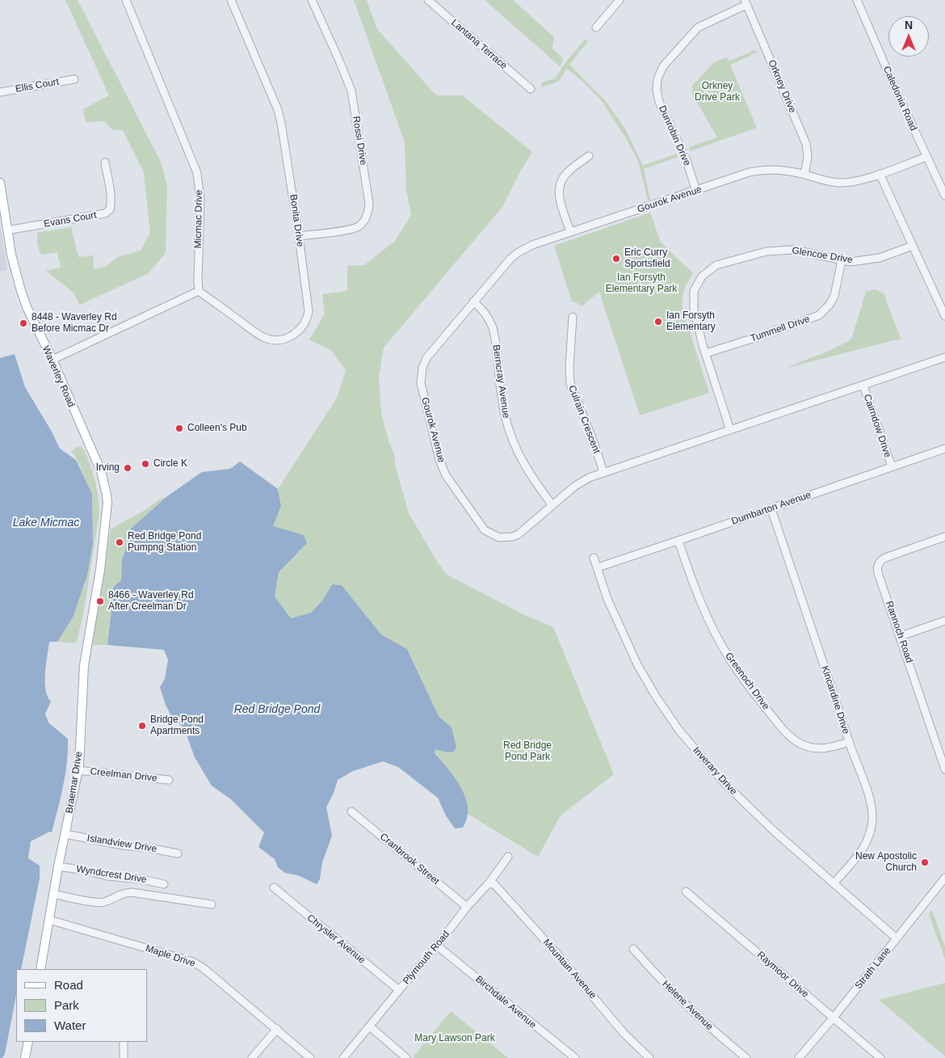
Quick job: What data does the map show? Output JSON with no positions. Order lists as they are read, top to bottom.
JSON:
{
  "streets": {
    "main road": ["Waverley Road", "Braemar Drive"],
    "street": [
      "Lantana Terrace",
      "Ellis Court",
      "Orkney Drive",
      "Caledonia Road",
      "Dunrobin Drive",
      "Rossi Drive",
      "Gourok Avenue",
      "Micmac Drive",
      "Evans Court",
      "Bonita Drive",
      "Glencoe Drive",
      "Tummell Drive",
      "Berncray Avenue",
      "Culrain Crescent",
      "Cairndow Drive",
      "Dumbarton Avenue",
      "Rannoch Road",
      "Greenoch Drive",
      "Kincardine Drive",
      "Inverary Drive",
      "Creelman Drive",
      "Islandview Drive",
      "Cranbrook Street",
      "Wyndcrest Drive",
      "Chrysler Avenue",
      "Maple Drive",
      "Plymouth Road",
      "Strath Lane",
      "Mountain Avenue",
      "Raymoor Drive",
      "Birchdale Avenue",
      "Helene Avenue"
    ]
  },
  "crossings": [
    ["Orkney Drive", "Dunrobin Drive"],
    ["Orkney Drive", "Gourok Avenue"],
    ["Caledonia Road", "Gourok Avenue"],
    ["Dunrobin Drive", "Gourok Avenue"],
    ["Rossi Drive", "Bonita Drive"],
    ["Gourok Avenue", "Glencoe Drive"],
    ["Gourok Avenue", "Berncray Avenue"],
    ["Gourok Avenue", "Culrain Crescent"],
    ["Gourok Avenue", "Cairndow Drive"],
    ["Micmac Drive", "Bonita Drive"],
    ["Evans Court", "Waverley Road"],
    ["Glencoe Drive", "Tummell Drive"],
    ["Waverley Road", "Braemar Drive"],
    ["Cairndow Drive", "Dumbarton Avenue"],
    ["Dumbarton Avenue", "Greenoch Drive"],
    ["Dumbarton Avenue", "Kincardine Drive"],
    ["Dumbarton Avenue", "Inverary Drive"],
    ["Greenoch Drive", "Kincardine Drive"],
    ["Kincardine Drive", "Inverary Drive"],
    ["Inverary Drive", "Strath Lane"],
    ["Creelman Drive", "Braemar Drive"],
    ["Braemar Drive", "Islandview Drive"],
    ["Braemar Drive", "Wyndcrest Drive"],
    ["Braemar Drive", "Maple Drive"],
    ["Cranbrook Street", "Plymouth Road"],
    ["Chrysler Avenue", "Plymouth Road"],
    ["Plymouth Road", "Mountain Avenue"],
    ["Plymouth Road", "Birchdale Avenue"],
    ["Strath Lane", "Raymoor Drive"]
  ],
  "water": ["Lake Micmac", "Red Bridge Pond"],
  "parks": [
    "Orkney Drive Park",
    "Ian Forsyth Elementary Park",
    "Red Bridge Pond Park",
    "Mary Lawson Park"
  ],
  "places": [
    "Eric Curry Sportsfield",
    "Ian Forsyth Elementary",
    "8448 - Waverley Rd Before Micmac Dr",
    "Colleen's Pub",
    "Circle K",
    "Irving",
    "Red Bridge Pond Pumpng Station",
    "8466 - Waverley Rd After Creelman Dr",
    "Bridge Pond Apartments",
    "New Apostolic Church"
  ],
  "legend": ["Road", "Park", "Water"],
  "north": "top"
}
